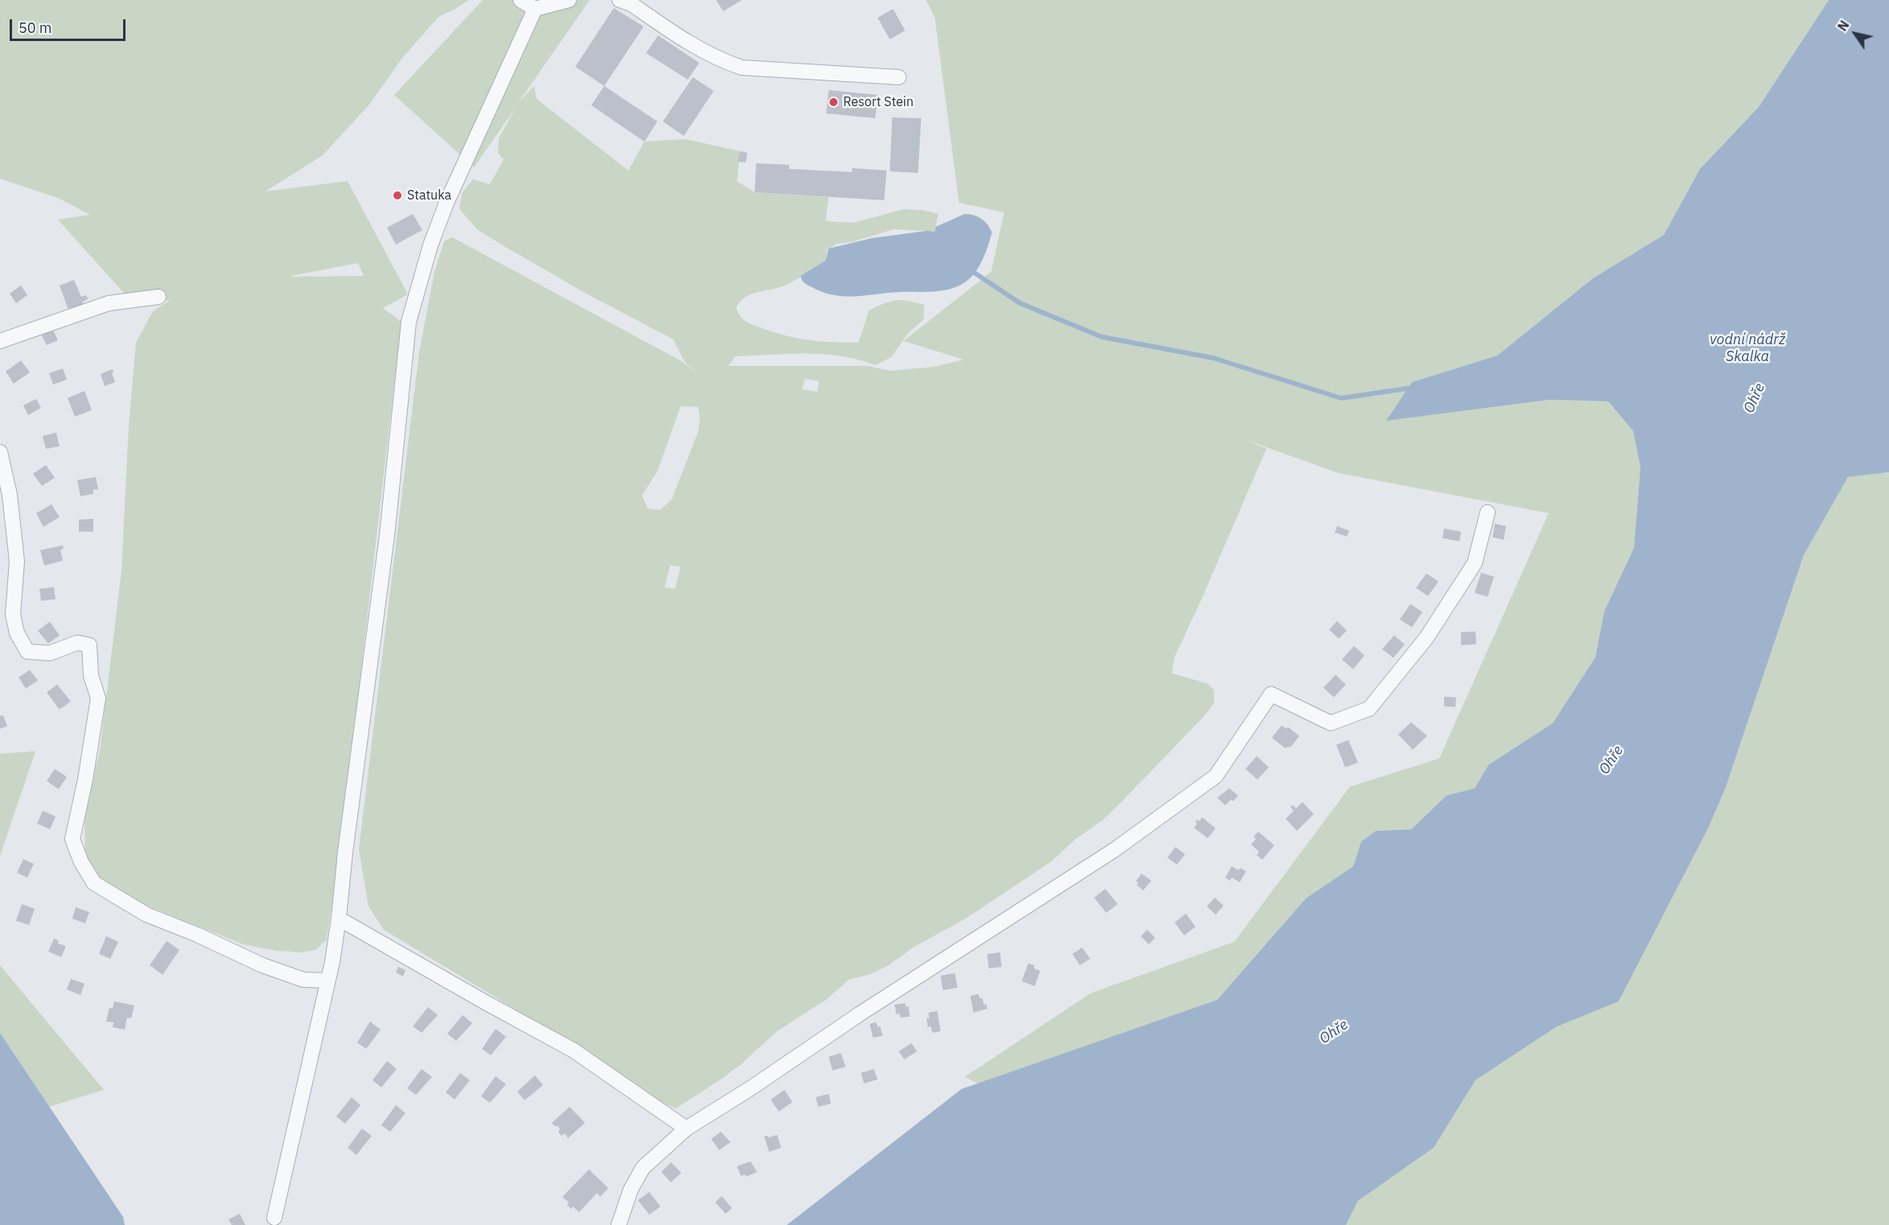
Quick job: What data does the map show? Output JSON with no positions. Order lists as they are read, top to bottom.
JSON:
{
  "water": ["vodní nádrž Skalka", "Ohře"],
  "places": ["Resort Stein", "Statuka"],
  "scale_bar": "50 m",
  "north": "top left"
}
